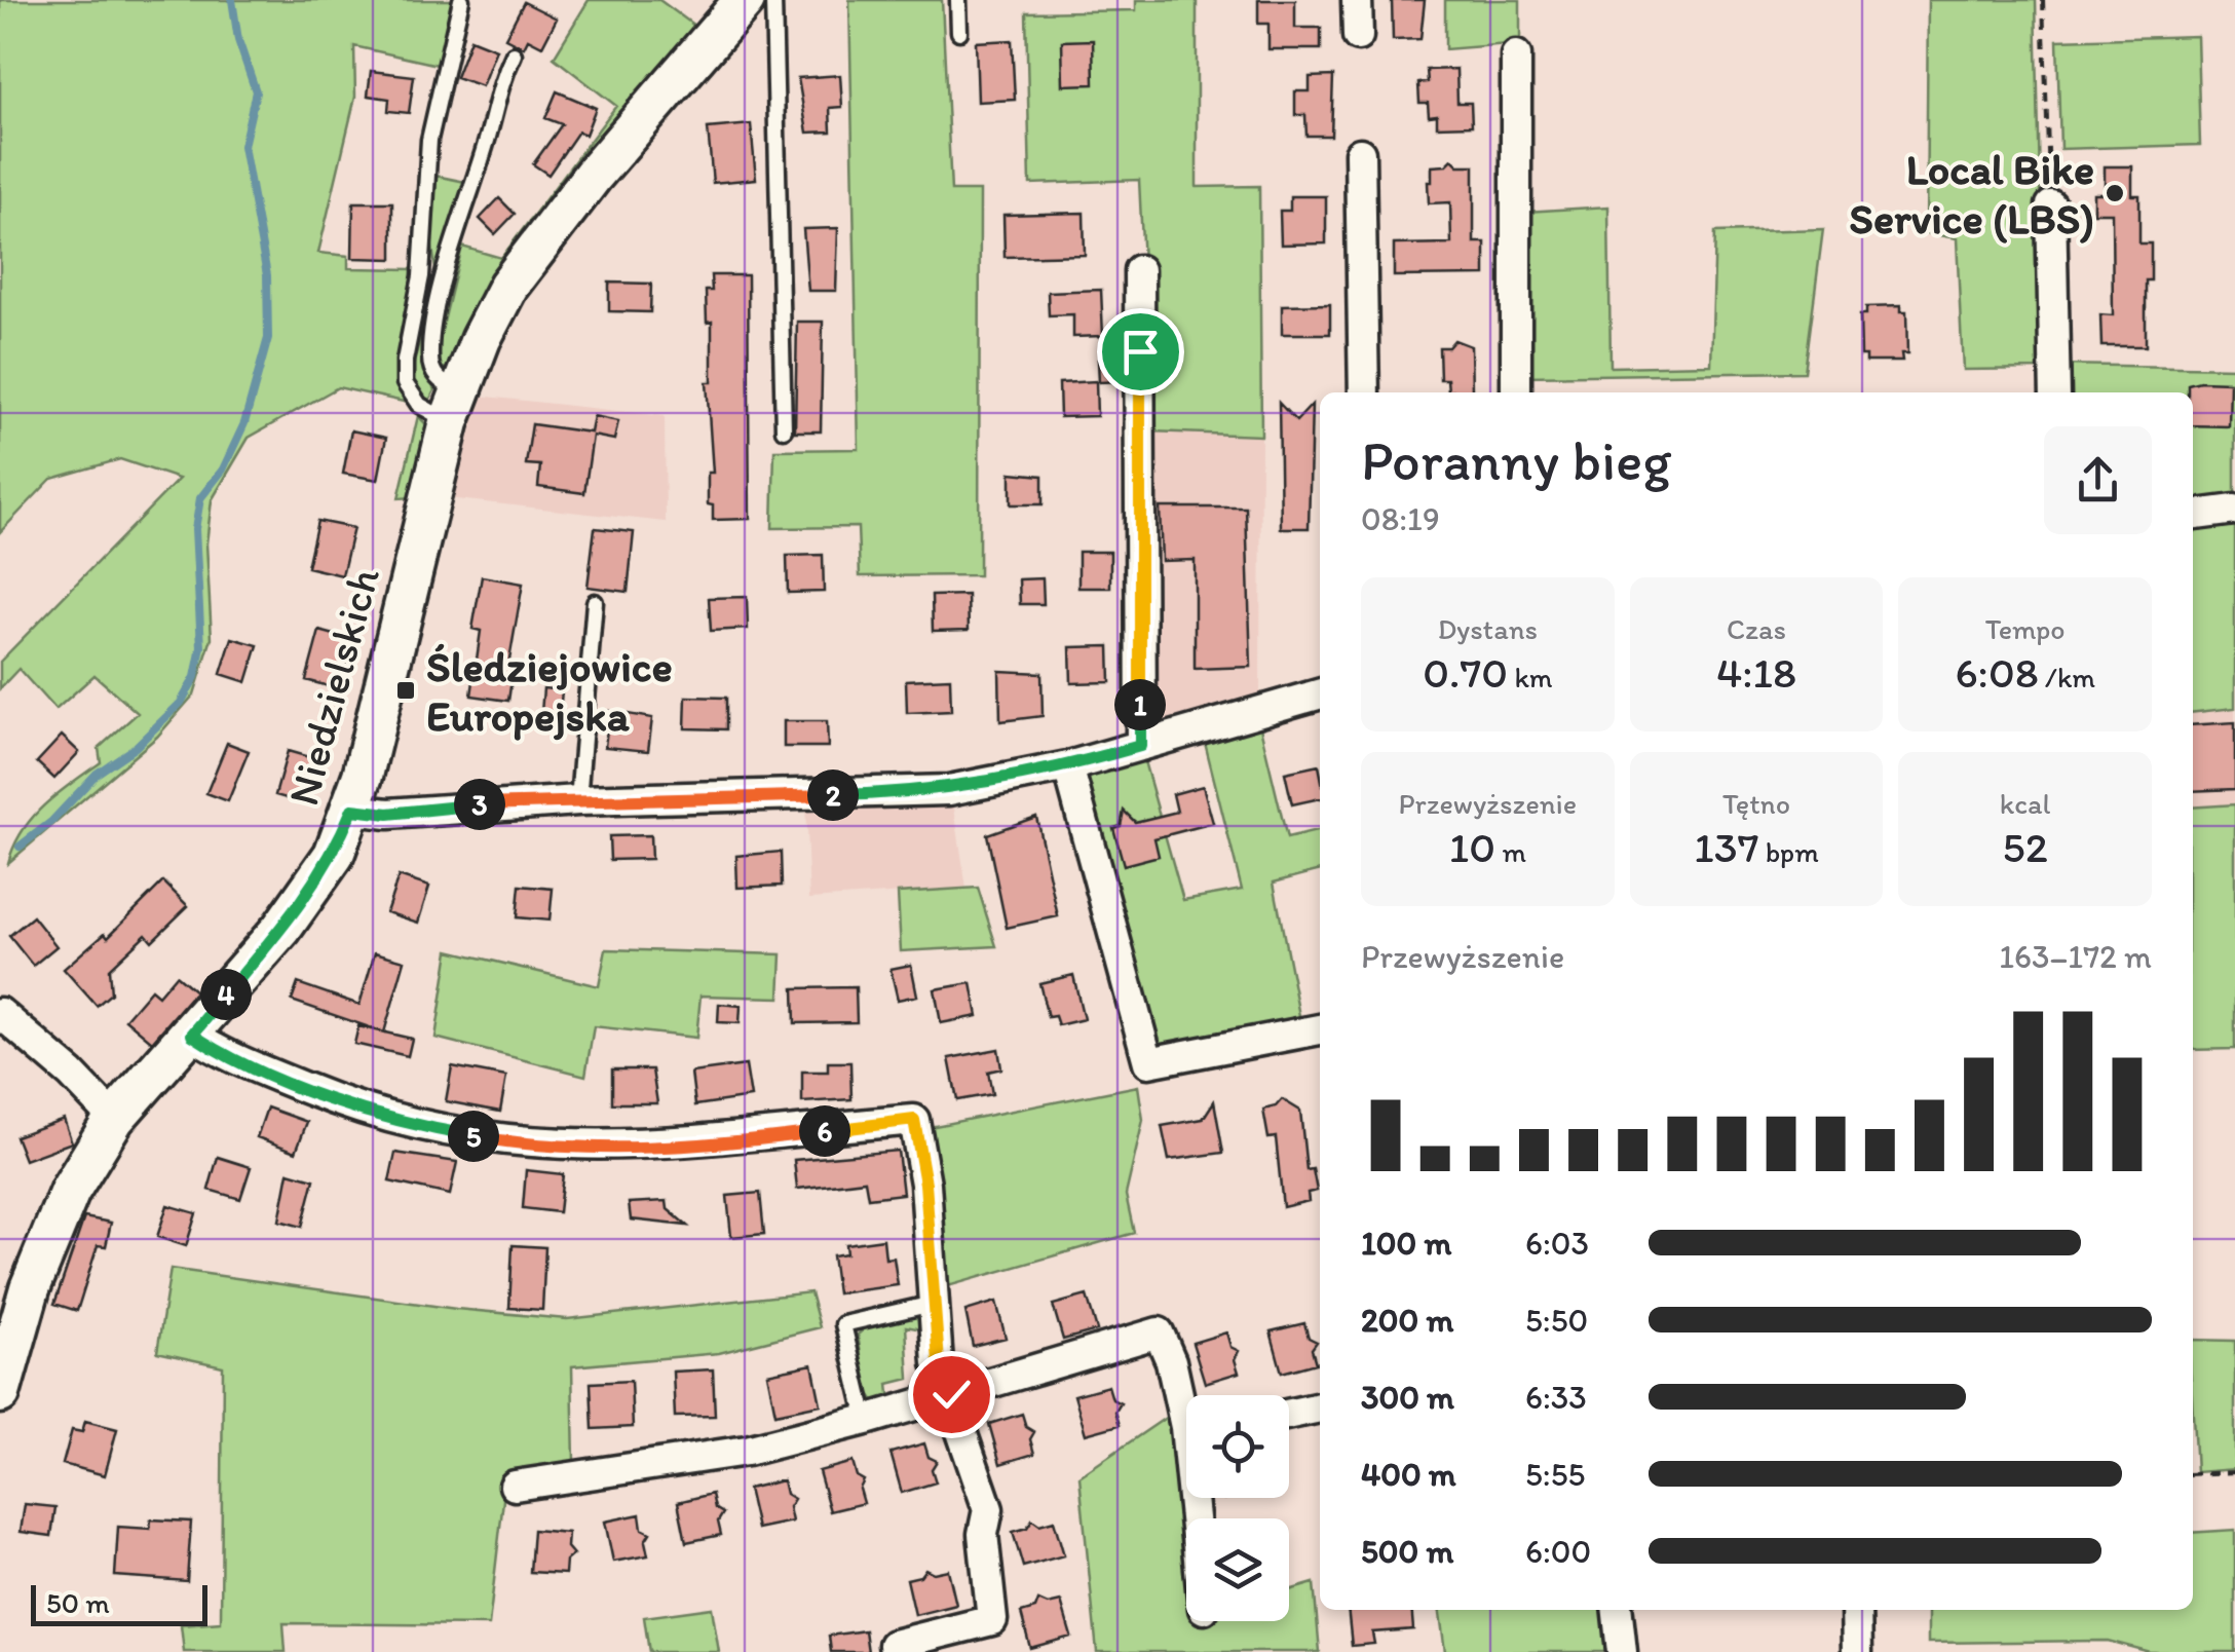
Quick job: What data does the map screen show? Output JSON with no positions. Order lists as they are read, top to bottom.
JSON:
{
  "streets": {
    "street": ["Niedzielskich"]
  },
  "places": {
    "other": ["Local Bike Service (LBS)"],
    "transit": ["Śledziejowice Europejska"]
  },
  "scale_bar": "50 m",
  "page": {
    "heading": ["Poranny bieg", "08:19"],
    "stats": [
      ["Dystans", "0.70 km"],
      ["Czas", "4:18"],
      ["Tempo", "6:08 /km"],
      ["Przewyższenie", "10 m"],
      ["Tętno", "137 bpm"],
      ["kcal", "52"]
    ],
    "pins": [
      "1",
      "2",
      "3",
      "4",
      "6",
      "5"
    ],
    "chart": ["Przewyższenie", "163–172 m"],
    "list": [
      {
        "name": "100 m",
        "note": "6:03"
      },
      {
        "name": "200 m",
        "note": "5:50"
      },
      {
        "name": "300 m",
        "note": "6:33"
      },
      {
        "name": "400 m",
        "note": "5:55"
      },
      {
        "name": "500 m",
        "note": "6:00"
      }
    ],
    "scale": "50 m"
  }
}
